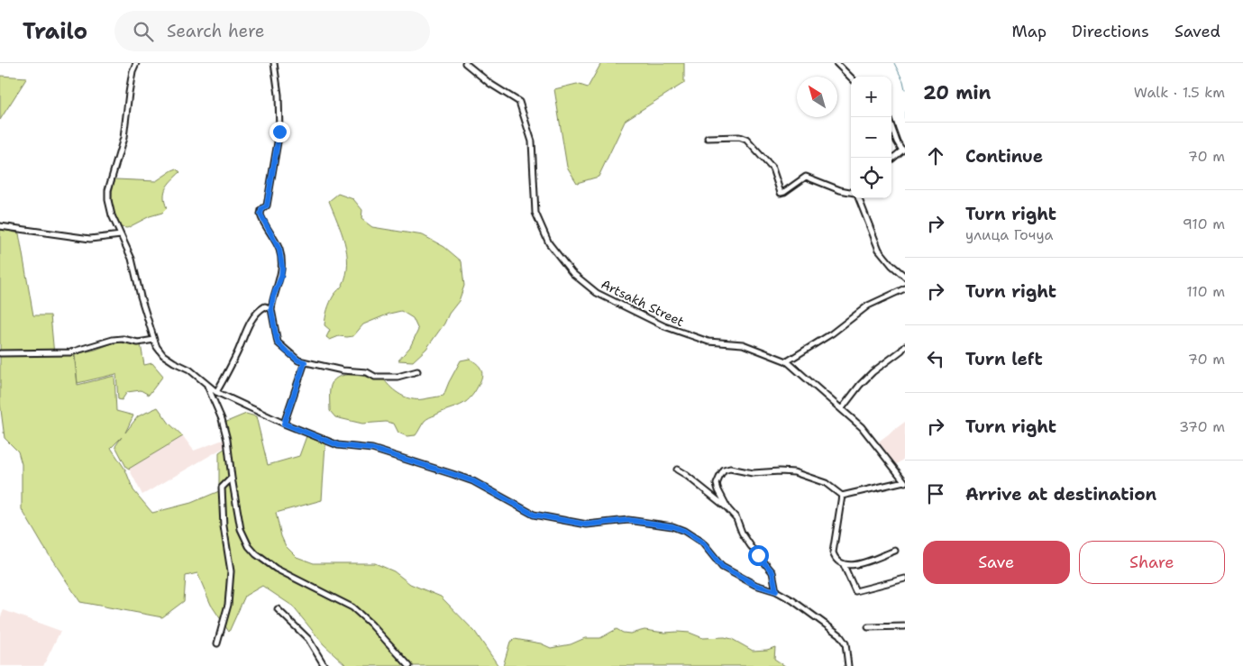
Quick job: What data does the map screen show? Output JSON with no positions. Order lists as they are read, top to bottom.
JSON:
{
  "streets": {
    "street": ["Artsakh Street"]
  },
  "north": "top left",
  "page": {
    "header": "Trailo",
    "search": "Search here",
    "nav": ["Map", "Directions", "Saved"],
    "heading": ["20 min", "Walk · 1.5 km"],
    "map_buttons": ["+", "−"],
    "list": [
      ["Continue", "70 m"],
      ["Turn right", "улица Гочуа", "910 m"],
      ["Turn right", "110 m"],
      ["Turn left", "70 m"],
      ["Turn right", "370 m"],
      "Arrive at destination"
    ],
    "buttons": ["Save", "Share"]
  }
}
